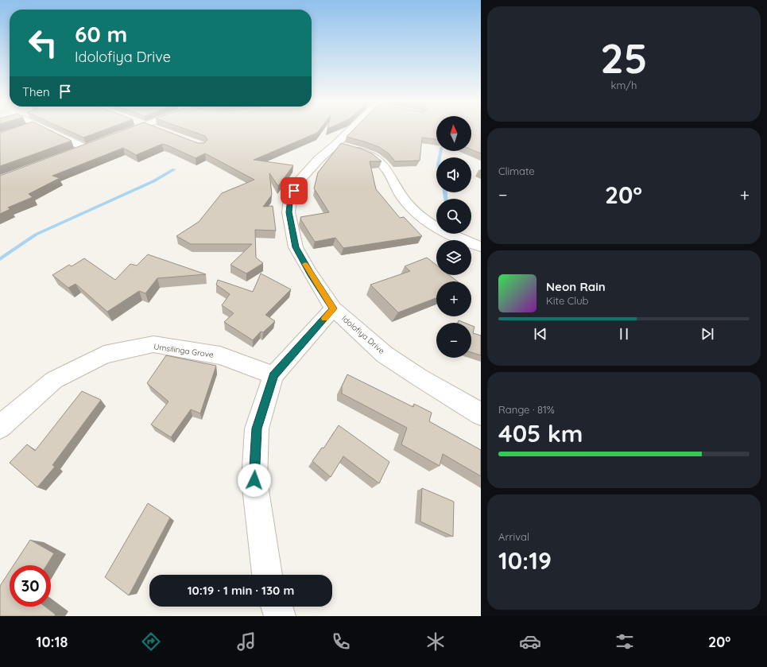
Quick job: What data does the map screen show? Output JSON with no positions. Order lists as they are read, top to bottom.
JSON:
{
  "streets": {
    "street": ["Idolofiya Drive", "Umsilinga Grove"]
  },
  "north": "top",
  "page": {
    "tile": [
      ["25", "km/h"],
      "Climate",
      ["Range · 81%", "405 km"],
      ["Arrival", "10:19"]
    ],
    "turn": ["60 m", "Idolofiya Drive"],
    "then": "Then",
    "map_buttons": ["+", "−"],
    "heat": ["−", "20°", "+"],
    "song": ["Neon Rain", "Kite Club"],
    "limit": "30",
    "trip": "10:19 · 1 min · 130 m",
    "tabs": ["10:18", "20°"]
  }
}
